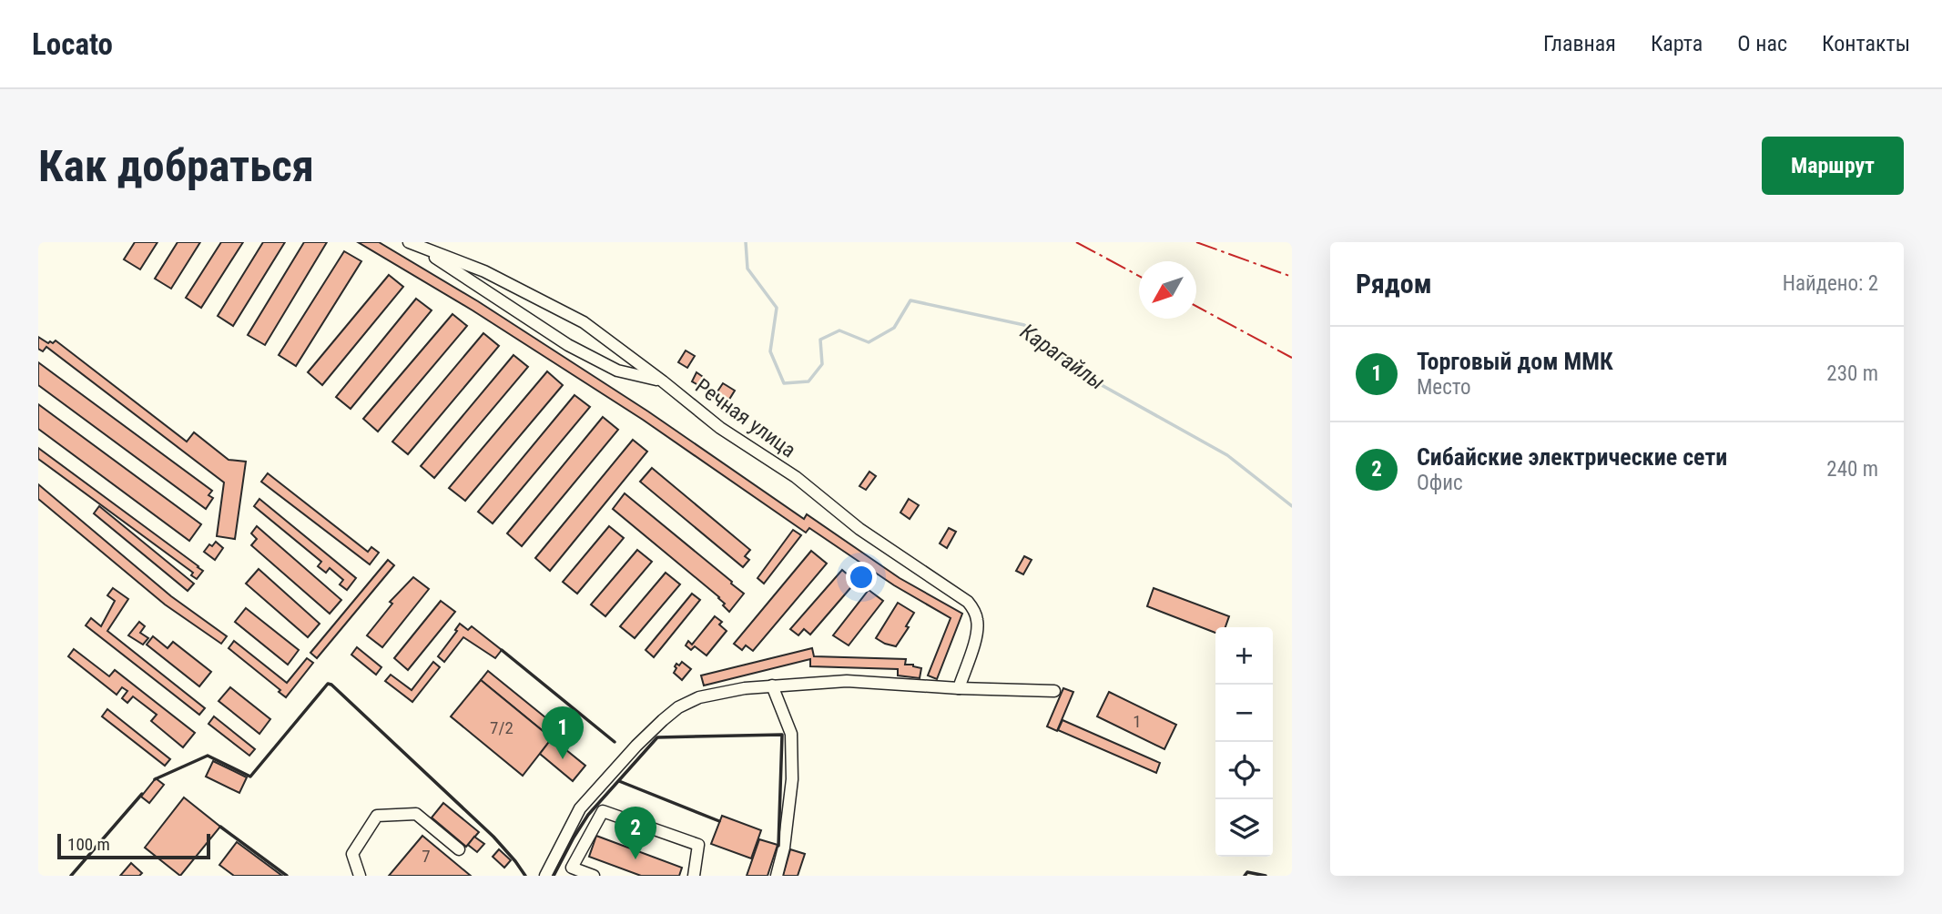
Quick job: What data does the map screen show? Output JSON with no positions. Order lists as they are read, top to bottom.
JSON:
{
  "streets": {
    "street": ["Речная улица"]
  },
  "water": ["Карагайлы"],
  "house_numbers": ["1", "7/2", "7"],
  "scale_bar": "100 m",
  "north": "bottom left",
  "page": {
    "header": "Locato",
    "nav": [
      "Главная",
      "Карта",
      "О нас",
      "Контакты"
    ],
    "buttons": "Маршрут",
    "title": "Как добраться",
    "heading": ["Рядом", "Найдено: 2"],
    "list": [
      {
        "mark": "1",
        "name": "Торговый дом ММК",
        "note": "Место",
        "value": "230 m"
      },
      {
        "mark": "2",
        "name": "Сибайские электрические сети",
        "note": "Офис",
        "value": "240 m"
      }
    ],
    "map_buttons": ["+", "−"],
    "pins": ["1", "2"],
    "scale": "100 m"
  }
}
